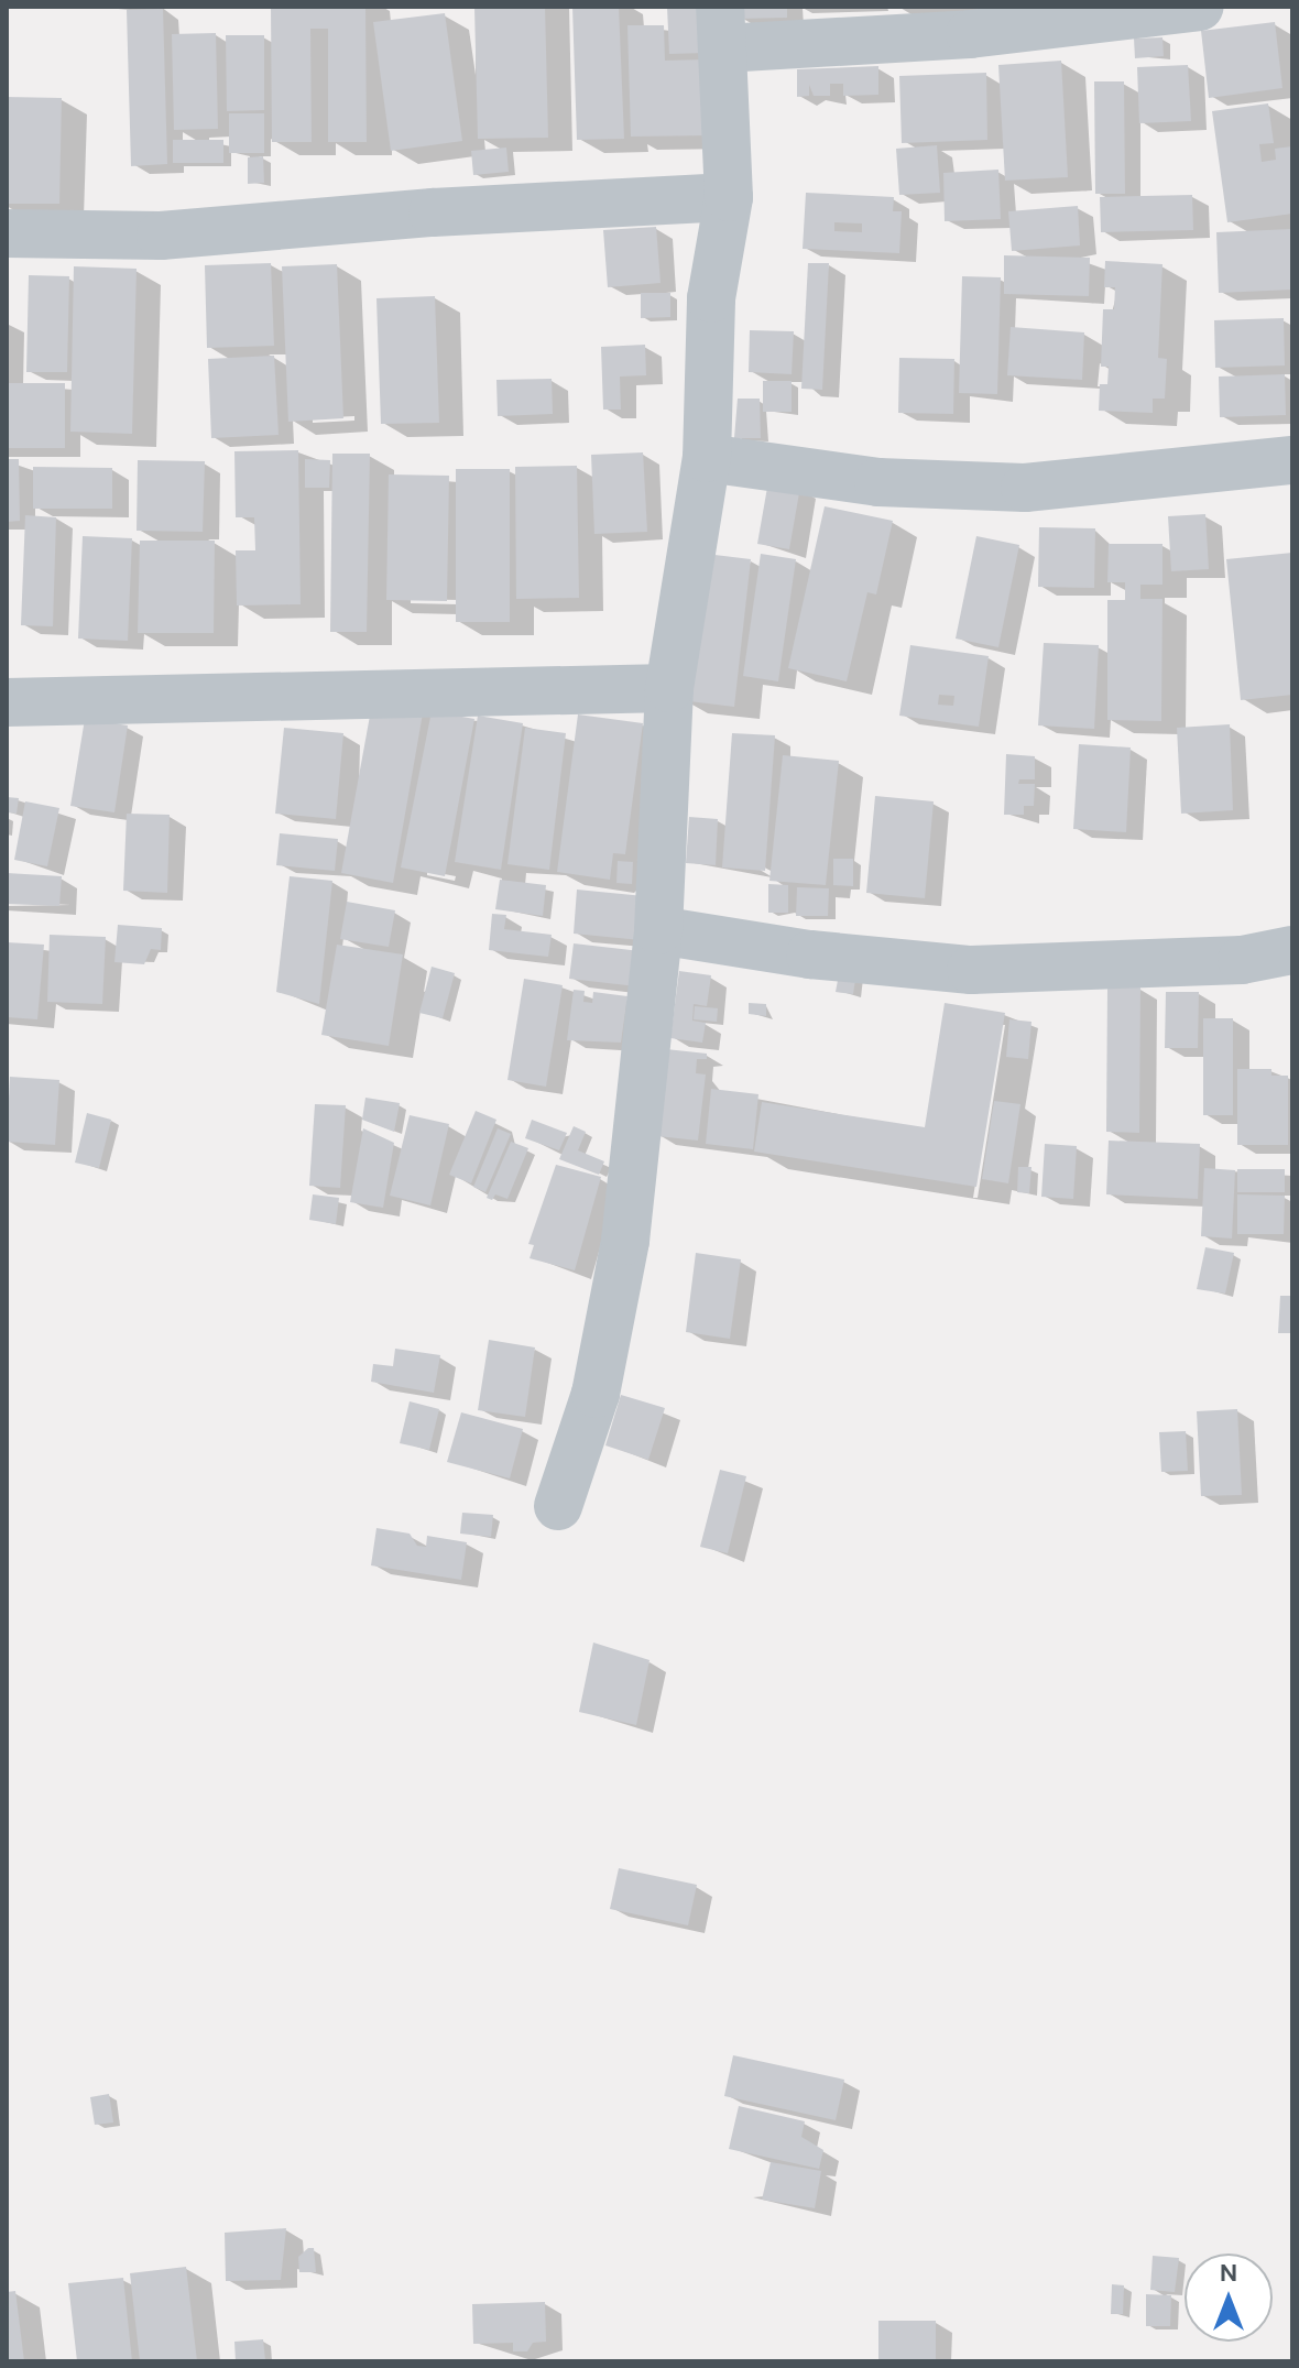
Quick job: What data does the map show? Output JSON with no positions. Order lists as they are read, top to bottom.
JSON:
{
  "north": "top"
}
